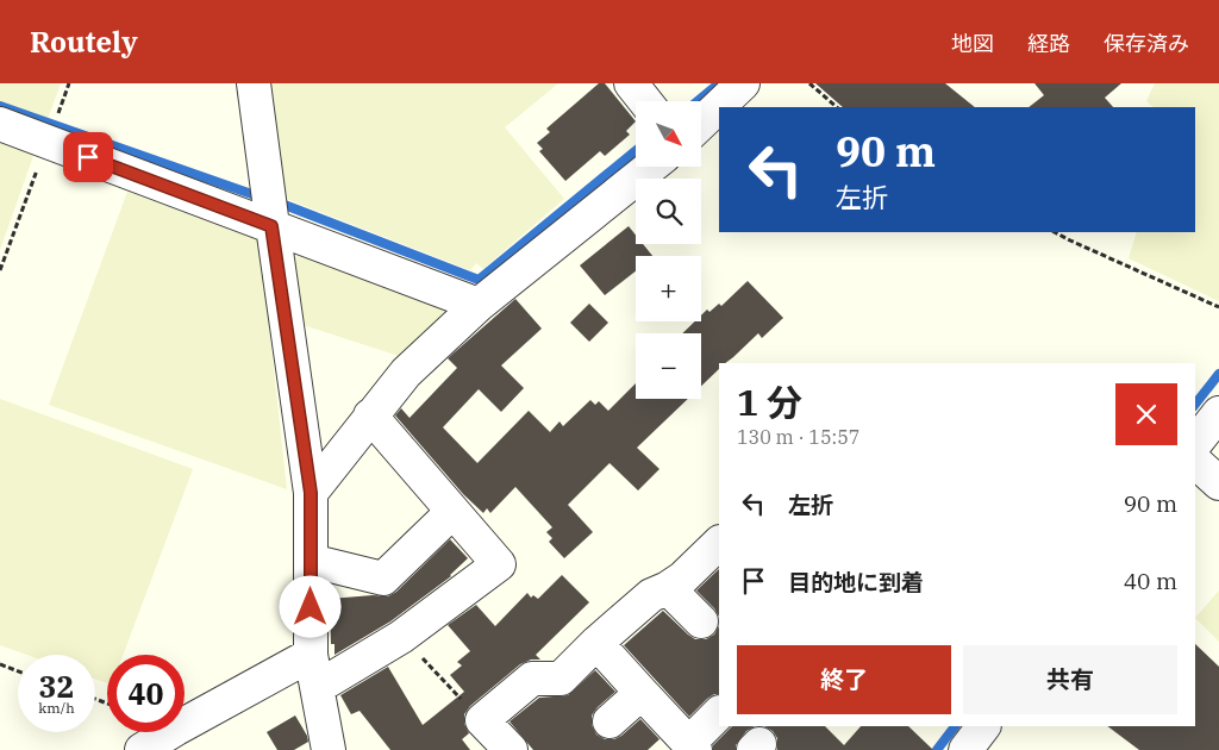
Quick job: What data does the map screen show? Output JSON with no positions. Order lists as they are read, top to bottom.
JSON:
{
  "north": "bottom right",
  "page": {
    "header": "Routely",
    "nav": ["地図", "経路", "保存済み"],
    "map_buttons": ["+", "−"],
    "turn": ["90 m", "左折"],
    "heading": ["1 分", "130 m · 15:57"],
    "list": [
      {
        "name": "左折",
        "value": "90 m"
      },
      {
        "name": "目的地に到着",
        "value": "40 m"
      }
    ],
    "buttons": ["終了", "共有"],
    "speed": "32 km/h",
    "limit": "40"
  }
}
